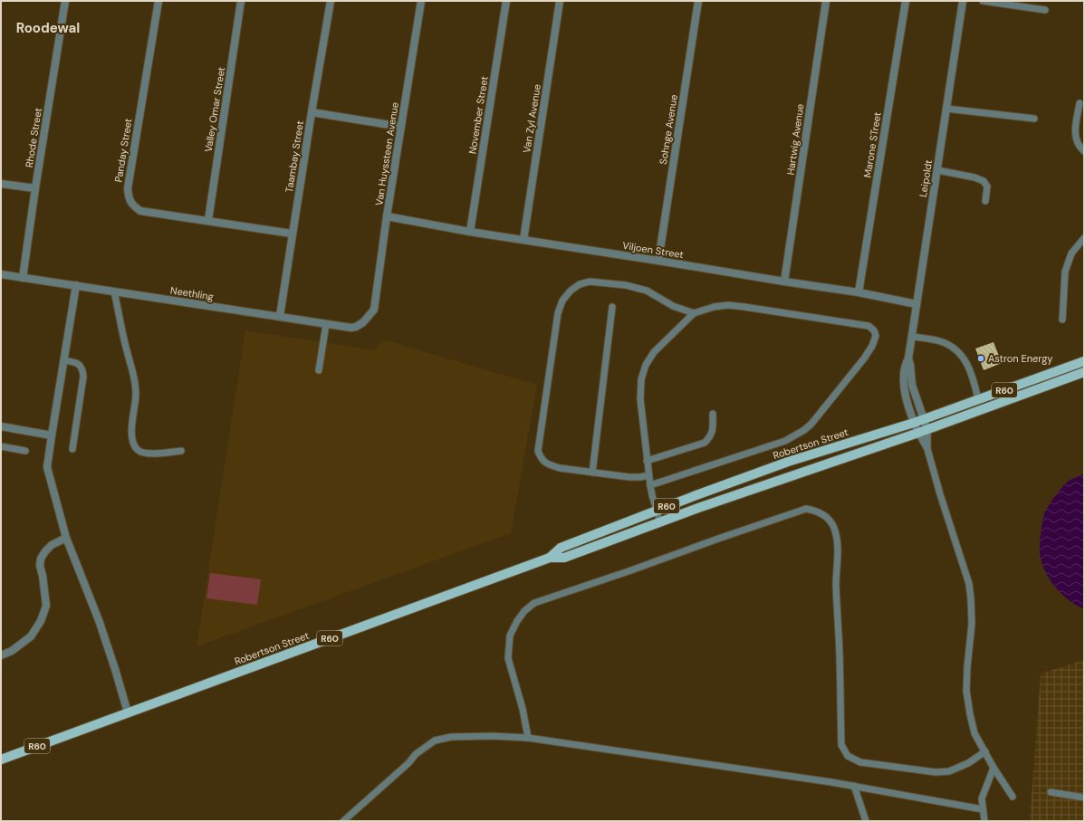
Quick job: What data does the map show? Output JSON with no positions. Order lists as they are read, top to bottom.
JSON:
{
  "streets": {
    "main road": ["R60", "Robertson Street"],
    "street": [
      "Valley Omar Street",
      "November Street",
      "Van Zyl Avenue",
      "Sohnge Avenue",
      "Rhode Street",
      "Hartwig Avenue",
      "Marone STreet",
      "Panday Street",
      "Van Huyssteen Avenue",
      "Taambay Street",
      "Leipoldt",
      "Viljoen Street",
      "Neethling"
    ]
  },
  "crossings": [
    ["Valley Omar Street", "Panday Street"],
    ["November Street", "Viljoen Street"],
    ["Van Zyl Avenue", "Viljoen Street"],
    ["Sohnge Avenue", "Viljoen Street"],
    ["Rhode Street", "Neethling"],
    ["Hartwig Avenue", "Viljoen Street"],
    ["Marone STreet", "Viljoen Street"],
    ["Panday Street", "Taambay Street"],
    ["Van Huyssteen Avenue", "Viljoen Street"],
    ["Van Huyssteen Avenue", "Neethling"],
    ["Taambay Street", "Neethling"],
    ["Leipoldt", "Viljoen Street"],
    ["Leipoldt", "Robertson Street"]
  ],
  "districts": ["Roodewal"],
  "places": ["Astron Energy"]
}
